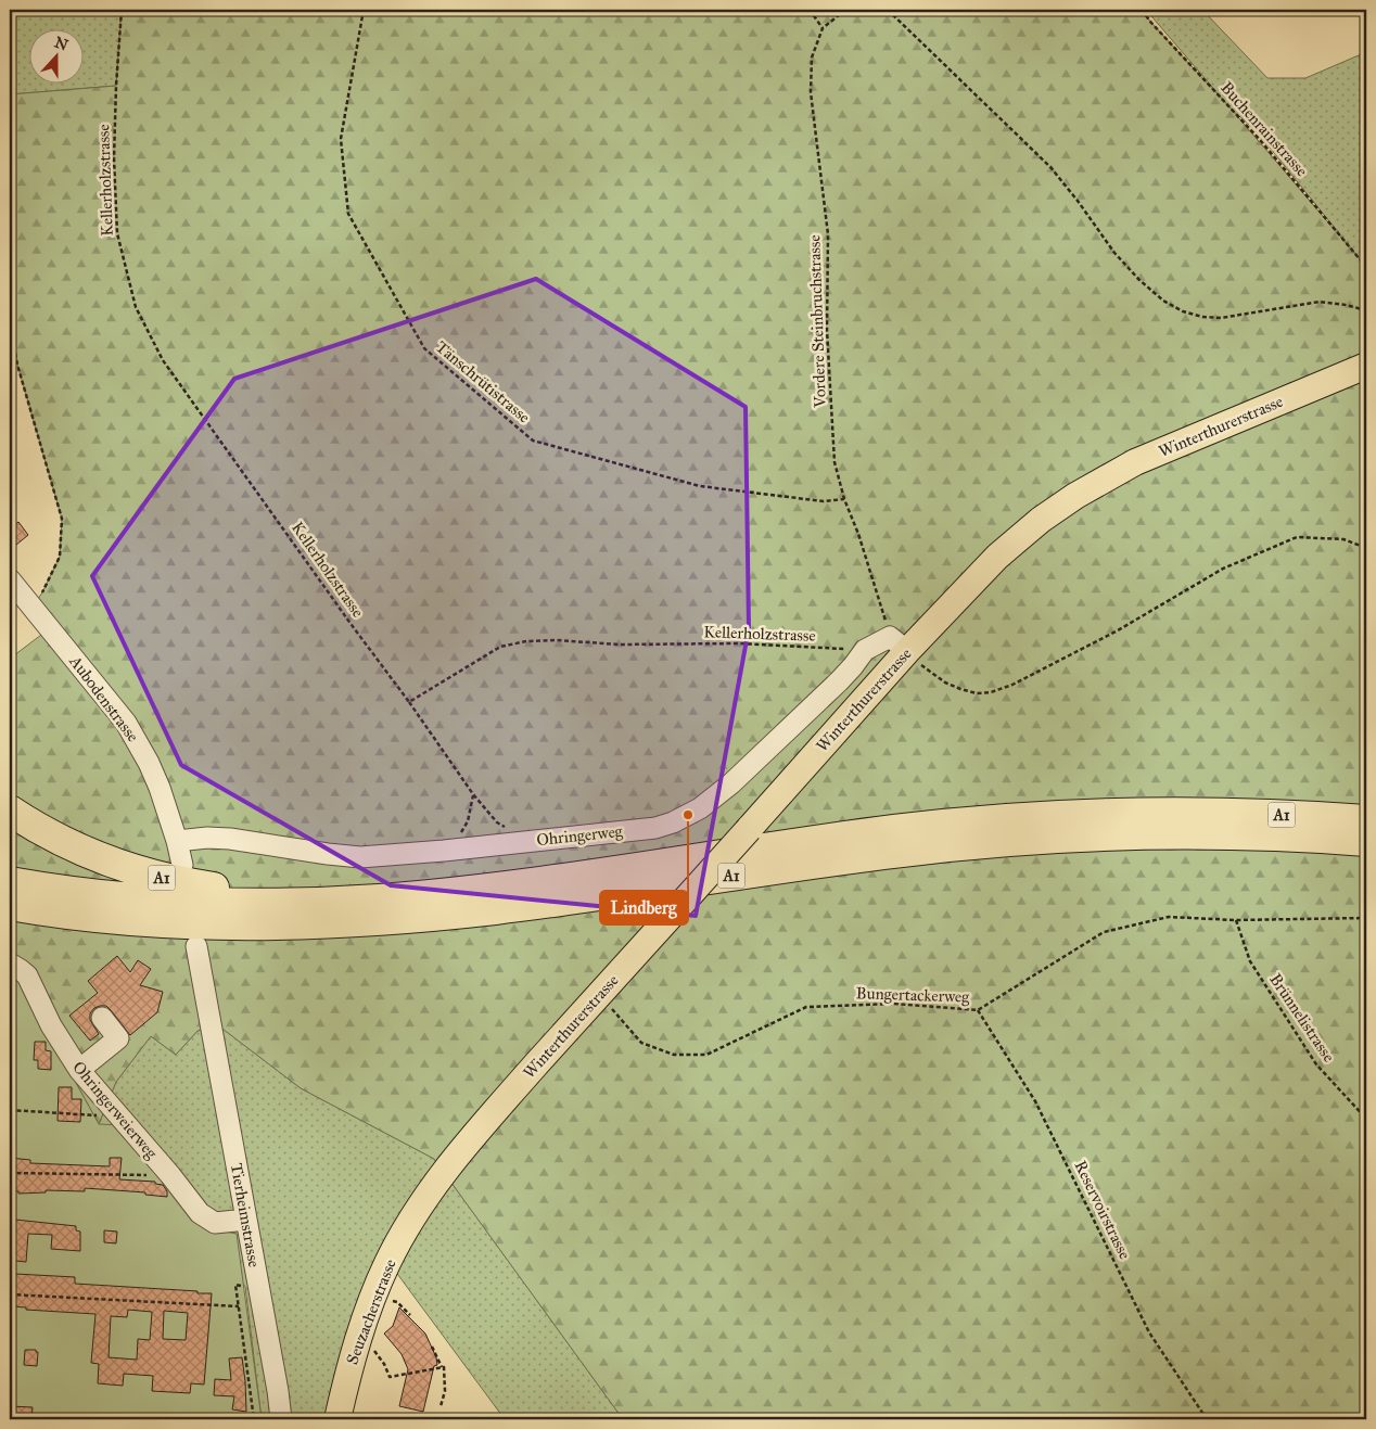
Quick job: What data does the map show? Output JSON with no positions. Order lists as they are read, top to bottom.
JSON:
{
  "streets": {
    "highway": ["A1"],
    "main road": ["Winterthurerstrasse", "Seuzacherstrasse"],
    "street": [
      "Aubodenstrasse",
      "Ohringerweg",
      "Ohringerweierweg",
      "Tierheimstrasse"
    ],
    "path": [
      "Buchenrainstrasse",
      "Kellerholzstrasse",
      "Vordere Steinbruchstrasse",
      "Tänschrütistrasse",
      "Bungertackerweg",
      "Brünnelistrasse",
      "Reservoirstrasse"
    ]
  },
  "crossings": [
    ["Kellerholzstrasse", "Ohringerweg"],
    ["Vordere Steinbruchstrasse", "Tänschrütistrasse"],
    ["Vordere Steinbruchstrasse", "Winterthurerstrasse"],
    ["Vordere Steinbruchstrasse", "Ohringerweg"],
    ["Winterthurerstrasse", "Ohringerweg"],
    ["Winterthurerstrasse", "Bungertackerweg"],
    ["Winterthurerstrasse", "Seuzacherstrasse"],
    ["Aubodenstrasse", "Ohringerweg"],
    ["Bungertackerweg", "Brünnelistrasse"],
    ["Bungertackerweg", "Reservoirstrasse"],
    ["Ohringerweierweg", "Tierheimstrasse"]
  ],
  "places": ["Lindberg"],
  "north": "top"
}
